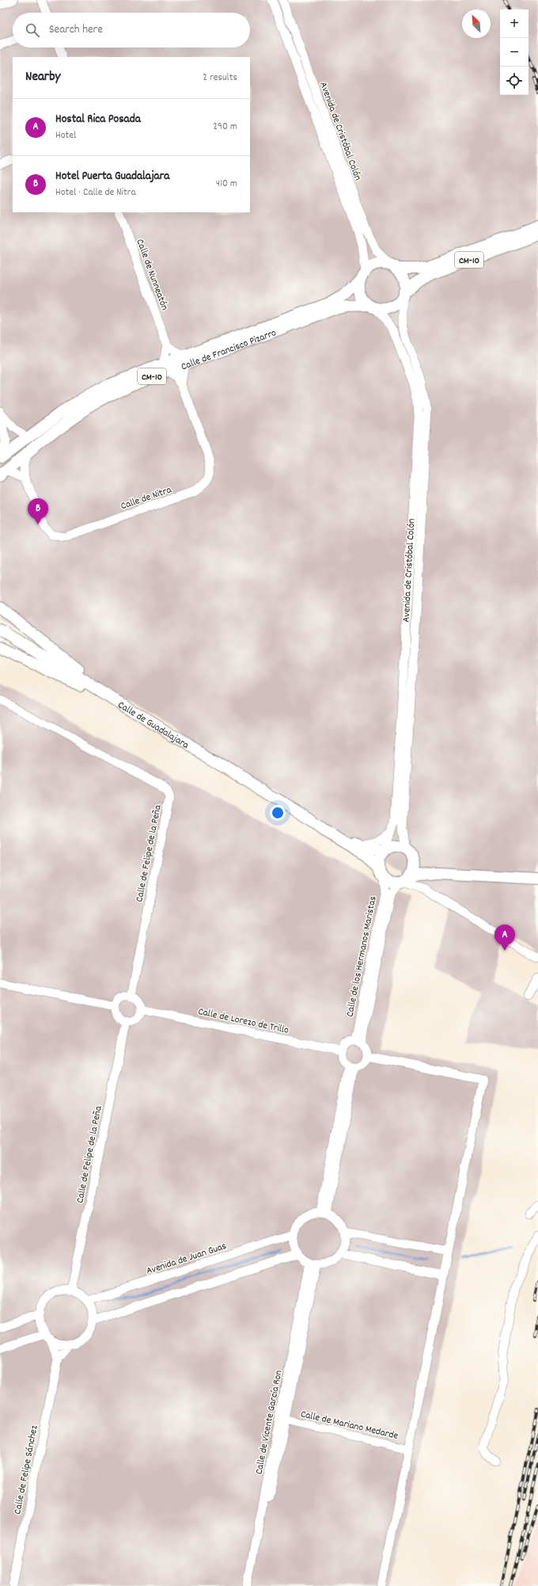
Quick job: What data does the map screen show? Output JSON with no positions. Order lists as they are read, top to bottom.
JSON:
{
  "streets": {
    "main road": ["CM-10", "Calle de Francisco Pizarro", "Calle de Guadalajara"],
    "street": [
      "Avenida de Cristóbal Colón",
      "Calle de Nunneatón",
      "Calle de Nitra",
      "Calle de Felipe de la Peña",
      "Calle de los Hermanos Maristas",
      "Calle de Lorezo de Trillo",
      "Avenida de Juan Guas",
      "Calle de Vicente García Ron",
      "Calle de Mariano Medarde",
      "Calle de Felipe Sánchez"
    ]
  },
  "crossings": [
    ["Avenida de Cristóbal Colón", "CM-10"],
    ["Avenida de Cristóbal Colón", "Calle de Francisco Pizarro"],
    ["Avenida de Cristóbal Colón", "Calle de Guadalajara"],
    ["Avenida de Cristóbal Colón", "Calle de los Hermanos Maristas"],
    ["CM-10", "Calle de Francisco Pizarro"],
    ["Calle de Francisco Pizarro", "Calle de Nitra"],
    ["Calle de Guadalajara", "Calle de los Hermanos Maristas"],
    ["Calle de Felipe de la Peña", "Calle de Lorezo de Trillo"],
    ["Calle de Felipe de la Peña", "Avenida de Juan Guas"],
    ["Calle de los Hermanos Maristas", "Calle de Lorezo de Trillo"],
    ["Avenida de Juan Guas", "Calle de Vicente García Ron"]
  ],
  "north": "top left",
  "page": {
    "map_buttons": ["+", "−"],
    "search": "Search here",
    "heading": ["Nearby", "2 results"],
    "list": [
      {
        "mark": "A",
        "name": "Hostal Rica Posada",
        "note": "Hotel",
        "value": "290 m"
      },
      {
        "mark": "B",
        "name": "Hotel Puerta Guadalajara",
        "note": "Hotel · Calle de Nitra",
        "value": "410 m"
      }
    ],
    "pins": ["B", "A"]
  }
}
